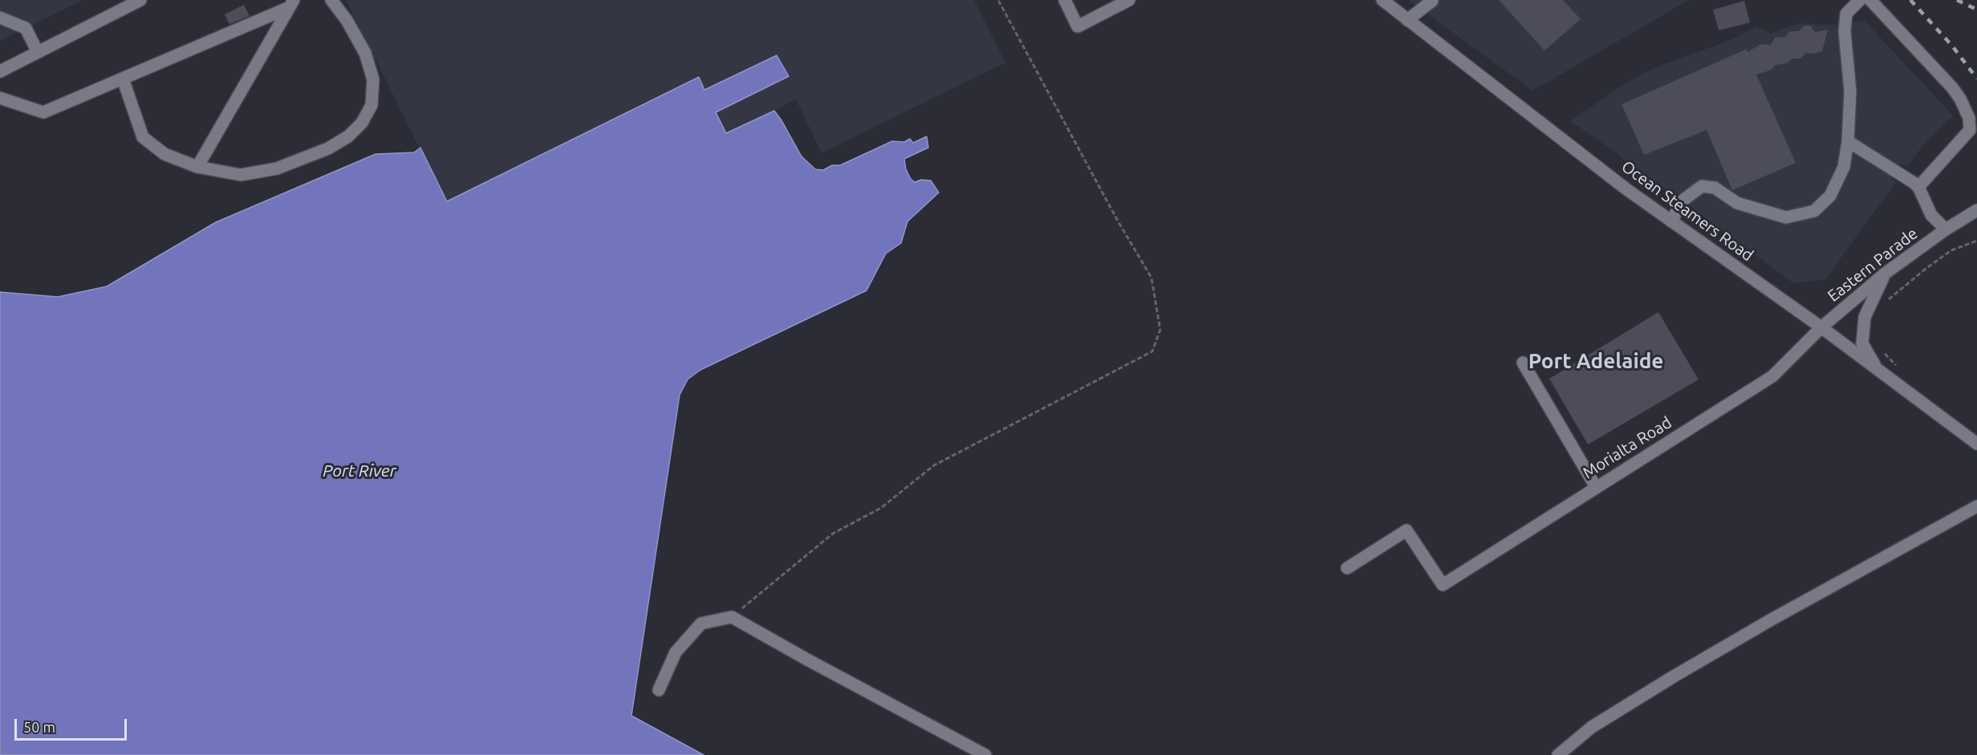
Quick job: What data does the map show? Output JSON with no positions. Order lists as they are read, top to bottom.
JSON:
{
  "streets": {
    "street": ["Ocean Steamers Road", "Eastern Parade", "Morialta Road"]
  },
  "crossings": [
    ["Ocean Steamers Road", "Eastern Parade"],
    ["Ocean Steamers Road", "Morialta Road"],
    ["Eastern Parade", "Morialta Road"]
  ],
  "districts": ["Port Adelaide"],
  "water": ["Port River"],
  "scale_bar": "50 m"
}
